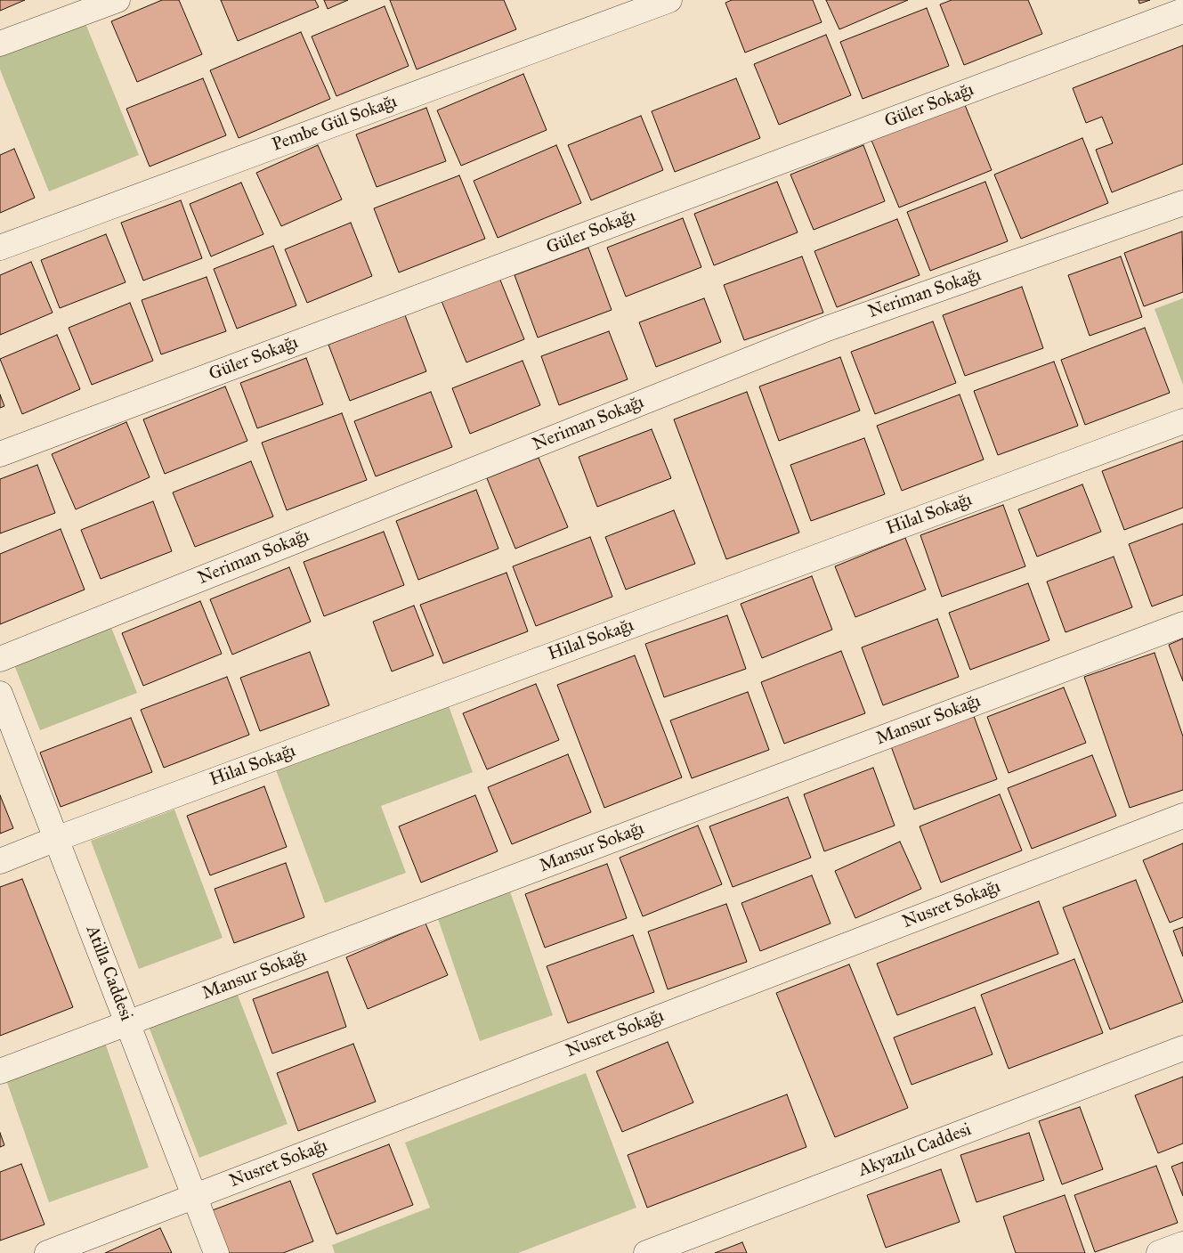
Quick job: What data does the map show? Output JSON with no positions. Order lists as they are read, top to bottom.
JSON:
{
  "streets": {
    "street": [
      "Güler Sokağı",
      "Pembe Gül Sokağı",
      "Neriman Sokağı",
      "Hilal Sokağı",
      "Mansur Sokağı",
      "Nusret Sokağı",
      "Atilla Caddesi",
      "Akyazılı Caddesi"
    ]
  },
  "crossings": [
    ["Hilal Sokağı", "Atilla Caddesi"],
    ["Mansur Sokağı", "Atilla Caddesi"],
    ["Nusret Sokağı", "Atilla Caddesi"]
  ]
}
